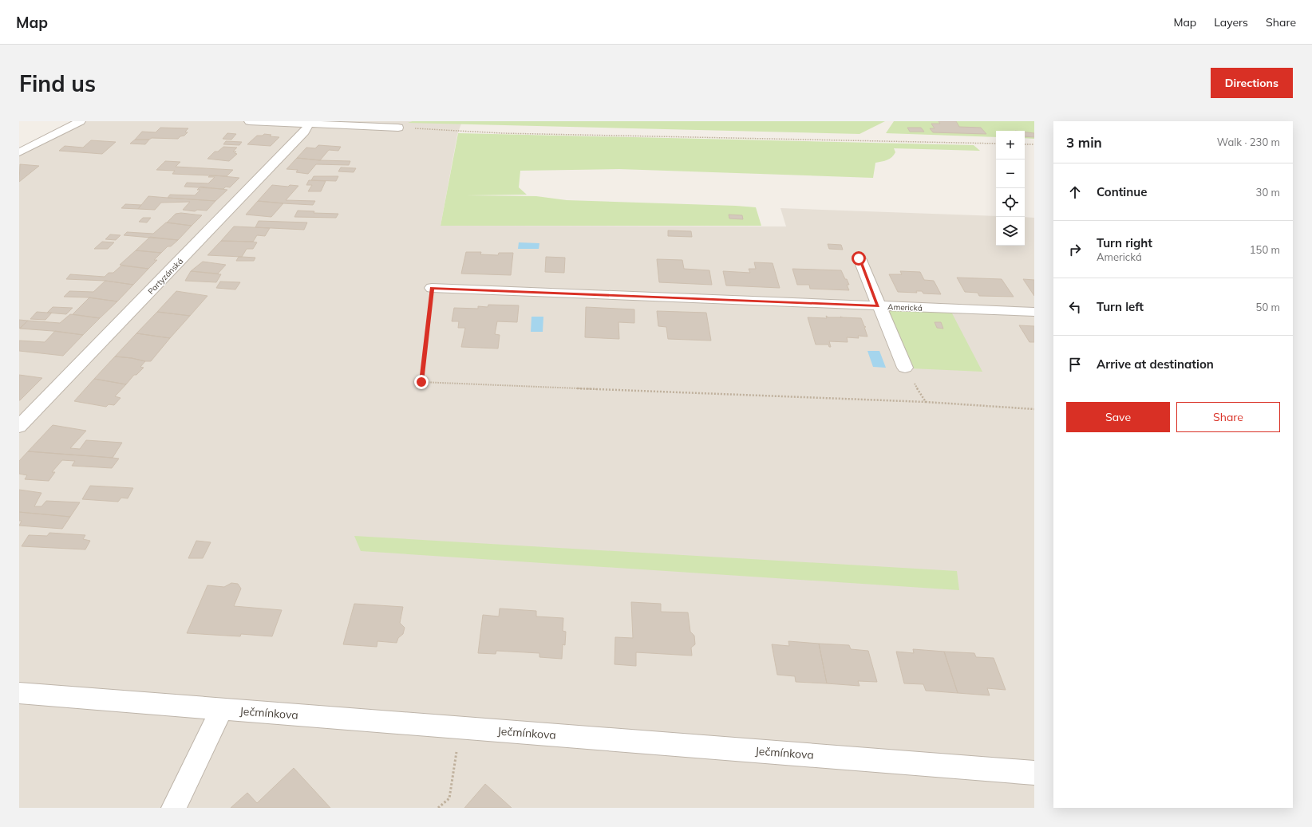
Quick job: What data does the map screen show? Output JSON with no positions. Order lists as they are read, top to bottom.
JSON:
{
  "streets": {
    "street": ["Partyzánská", "Americká", "Ječmínkova"]
  },
  "page": {
    "header": "Map",
    "nav": ["Map", "Layers", "Share"],
    "buttons": [
      "Directions",
      ["Save", "Share"]
    ],
    "title": "Find us",
    "heading": ["3 min", "Walk · 230 m"],
    "map_buttons": ["+", "−"],
    "list": [
      ["Continue", "30 m"],
      ["Turn right", "Americká", "150 m"],
      ["Turn left", "50 m"],
      "Arrive at destination"
    ]
  }
}
